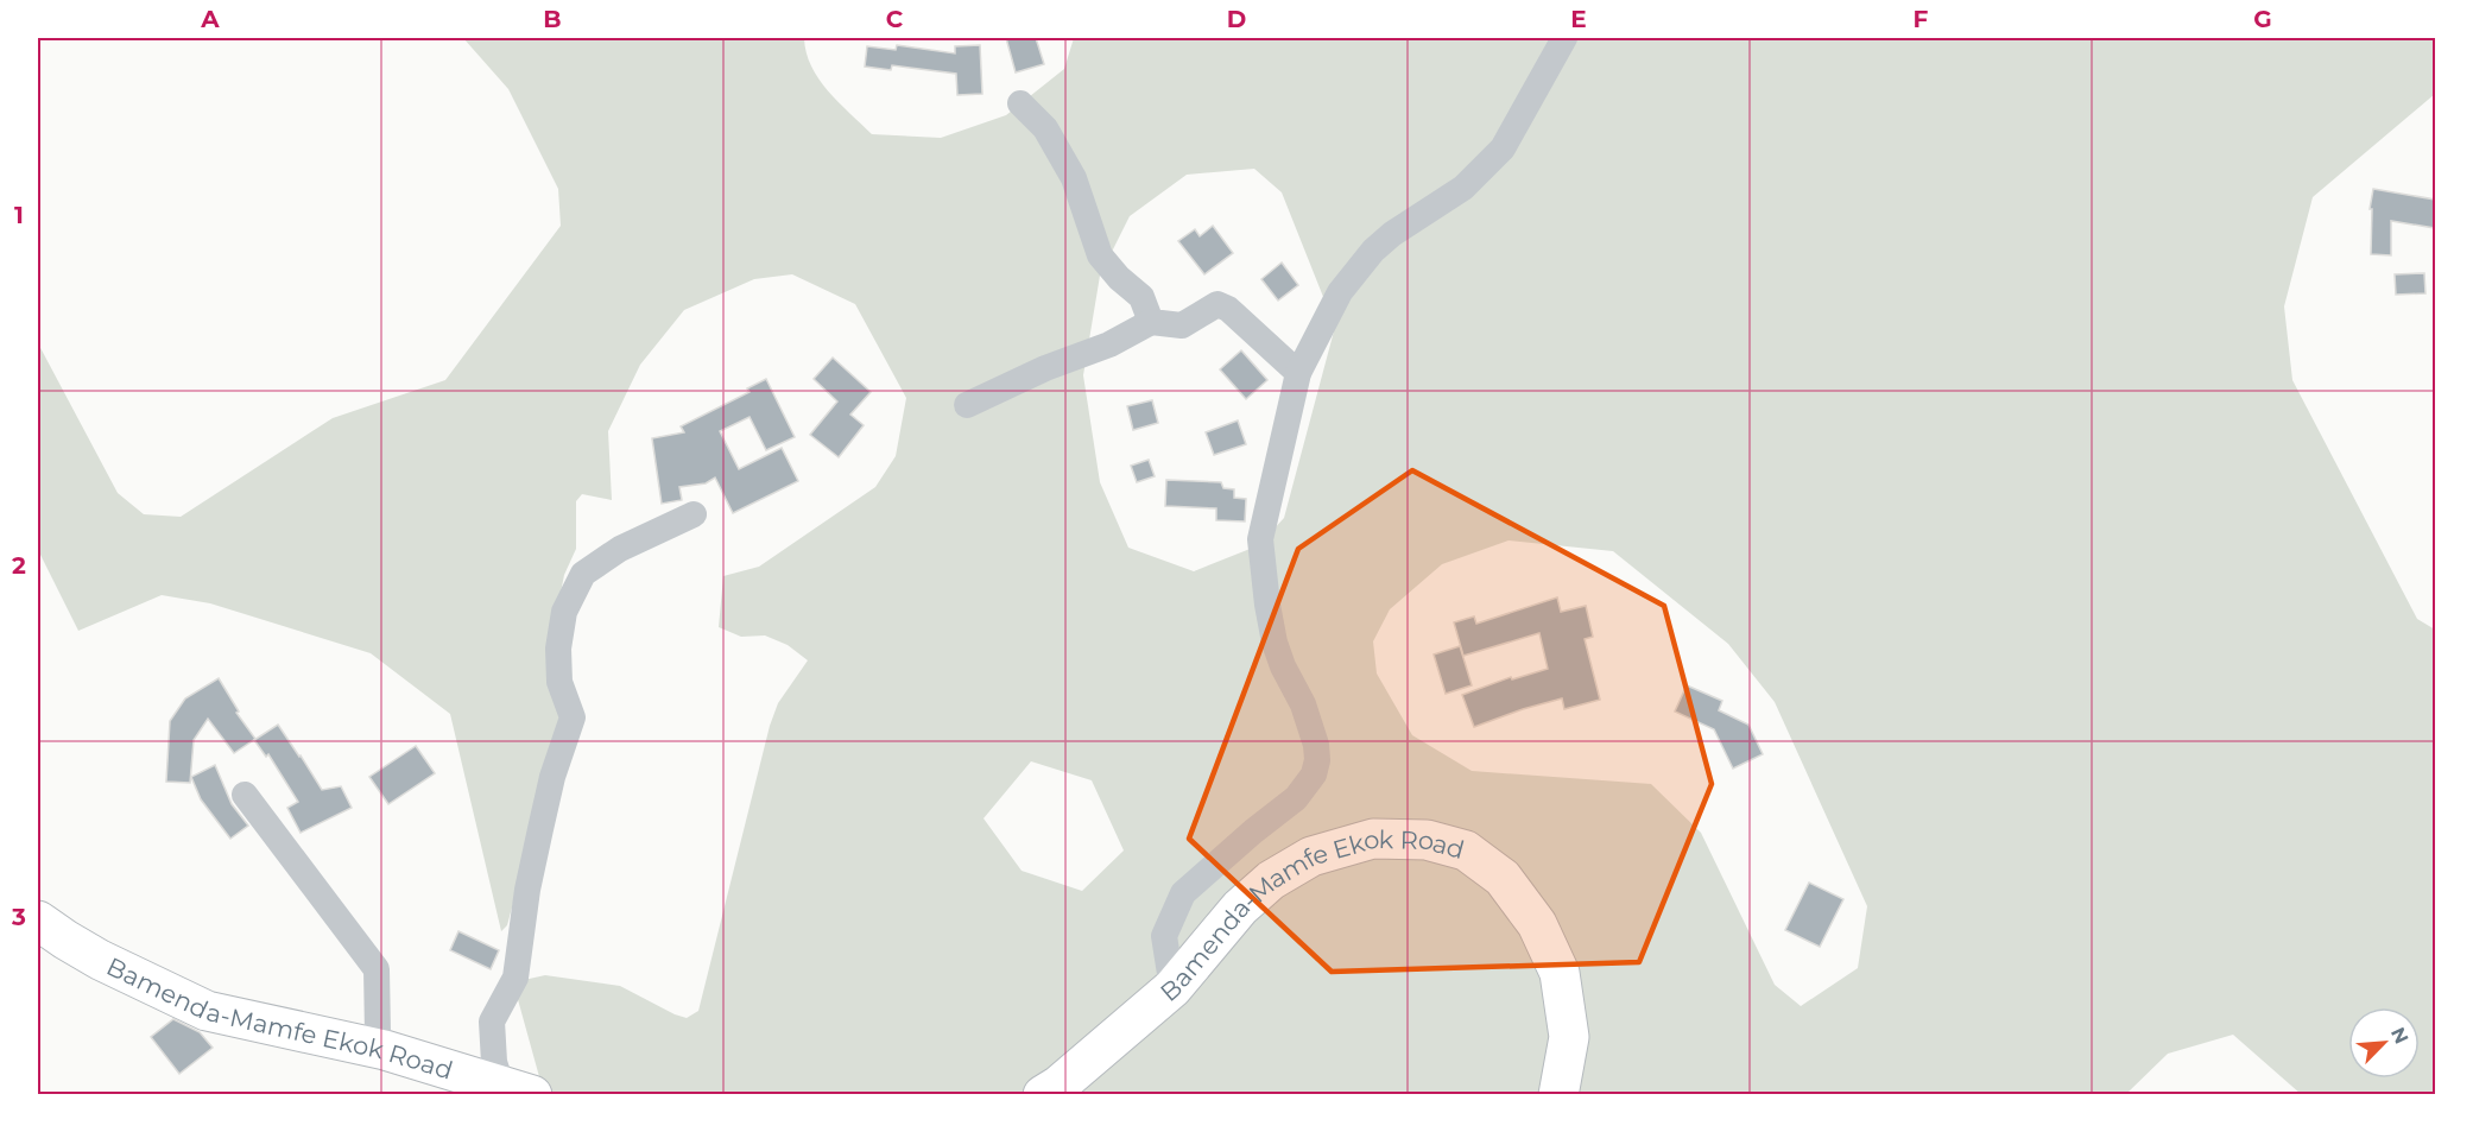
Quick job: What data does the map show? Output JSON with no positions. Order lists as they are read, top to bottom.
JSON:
{
  "streets": {
    "highway": ["Bamenda-Mamfe Ekok Road"]
  },
  "north": "top right",
  "grid": {
    "columns": [
      "A",
      "B",
      "C",
      "D",
      "E",
      "F",
      "G"
    ],
    "rows": ["1", "2", "3"]
  }
}
